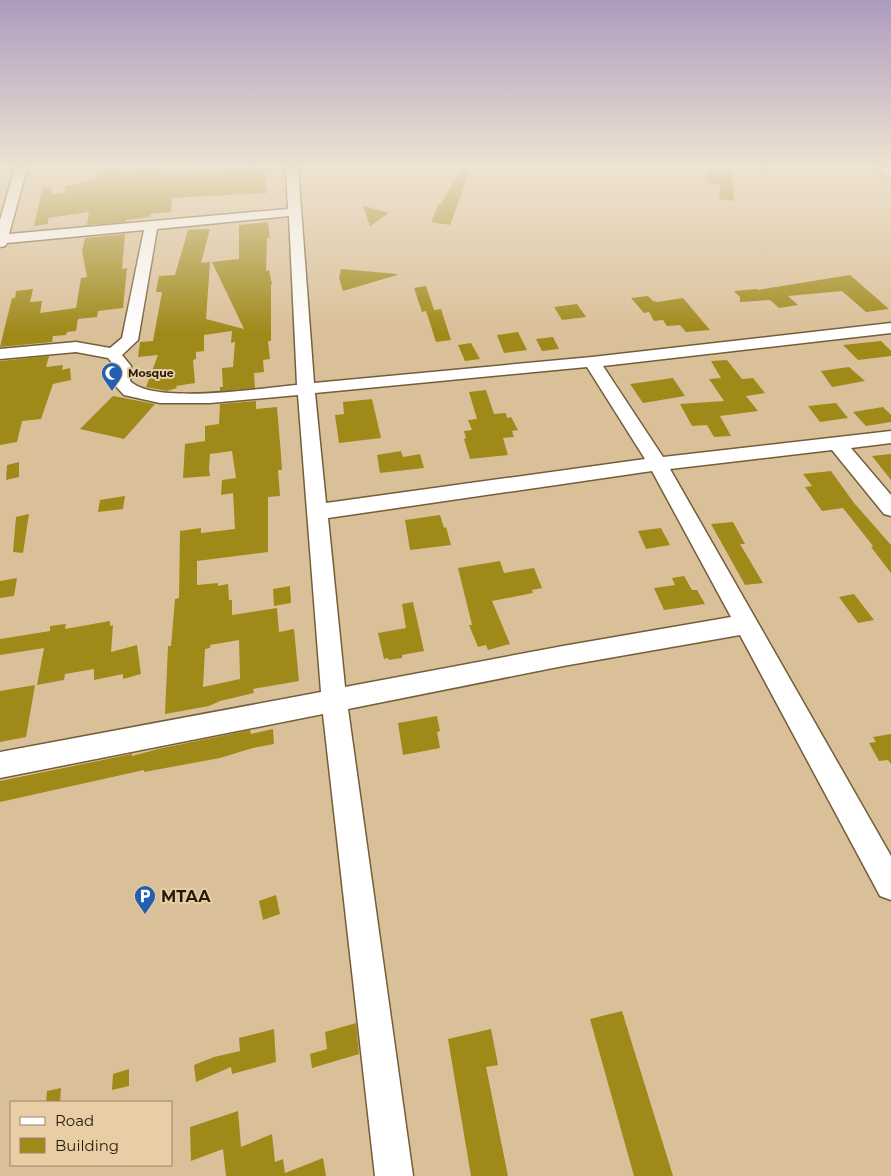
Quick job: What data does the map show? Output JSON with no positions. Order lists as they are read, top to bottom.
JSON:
{
  "places": {
    "mosque": ["Mosque"],
    "parking": ["MTAA"]
  },
  "legend": ["Road", "Building"]
}
